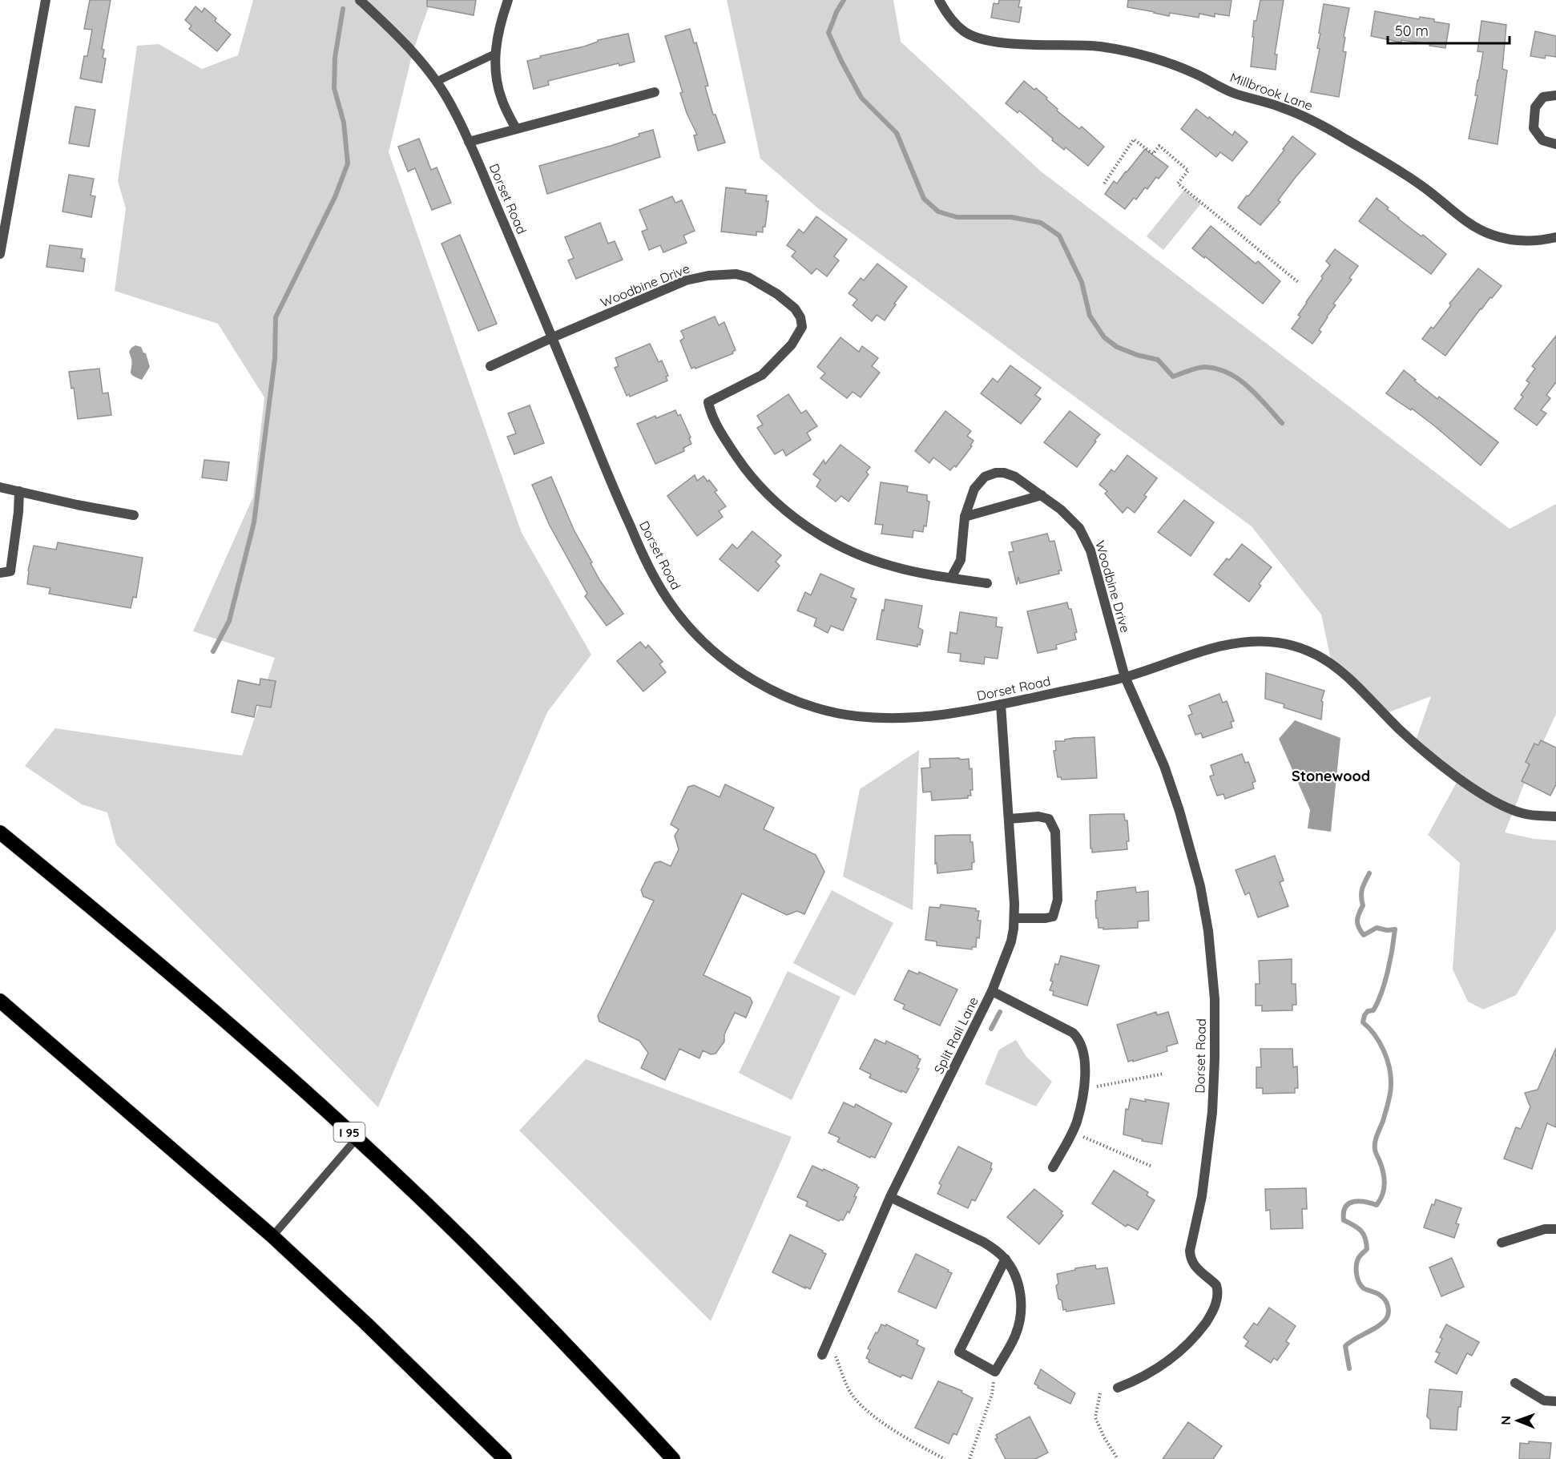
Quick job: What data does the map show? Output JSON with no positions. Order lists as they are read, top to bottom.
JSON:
{
  "streets": {
    "highway": ["I 95"],
    "street": [
      "Millbrook Lane",
      "Dorset Road",
      "Woodbine Drive",
      "Split Rail Lane"
    ]
  },
  "crossings": [
    ["Dorset Road", "Woodbine Drive"],
    ["Dorset Road", "Split Rail Lane"]
  ],
  "districts": ["Stonewood"],
  "scale_bar": "50 m",
  "north": "left"
}
